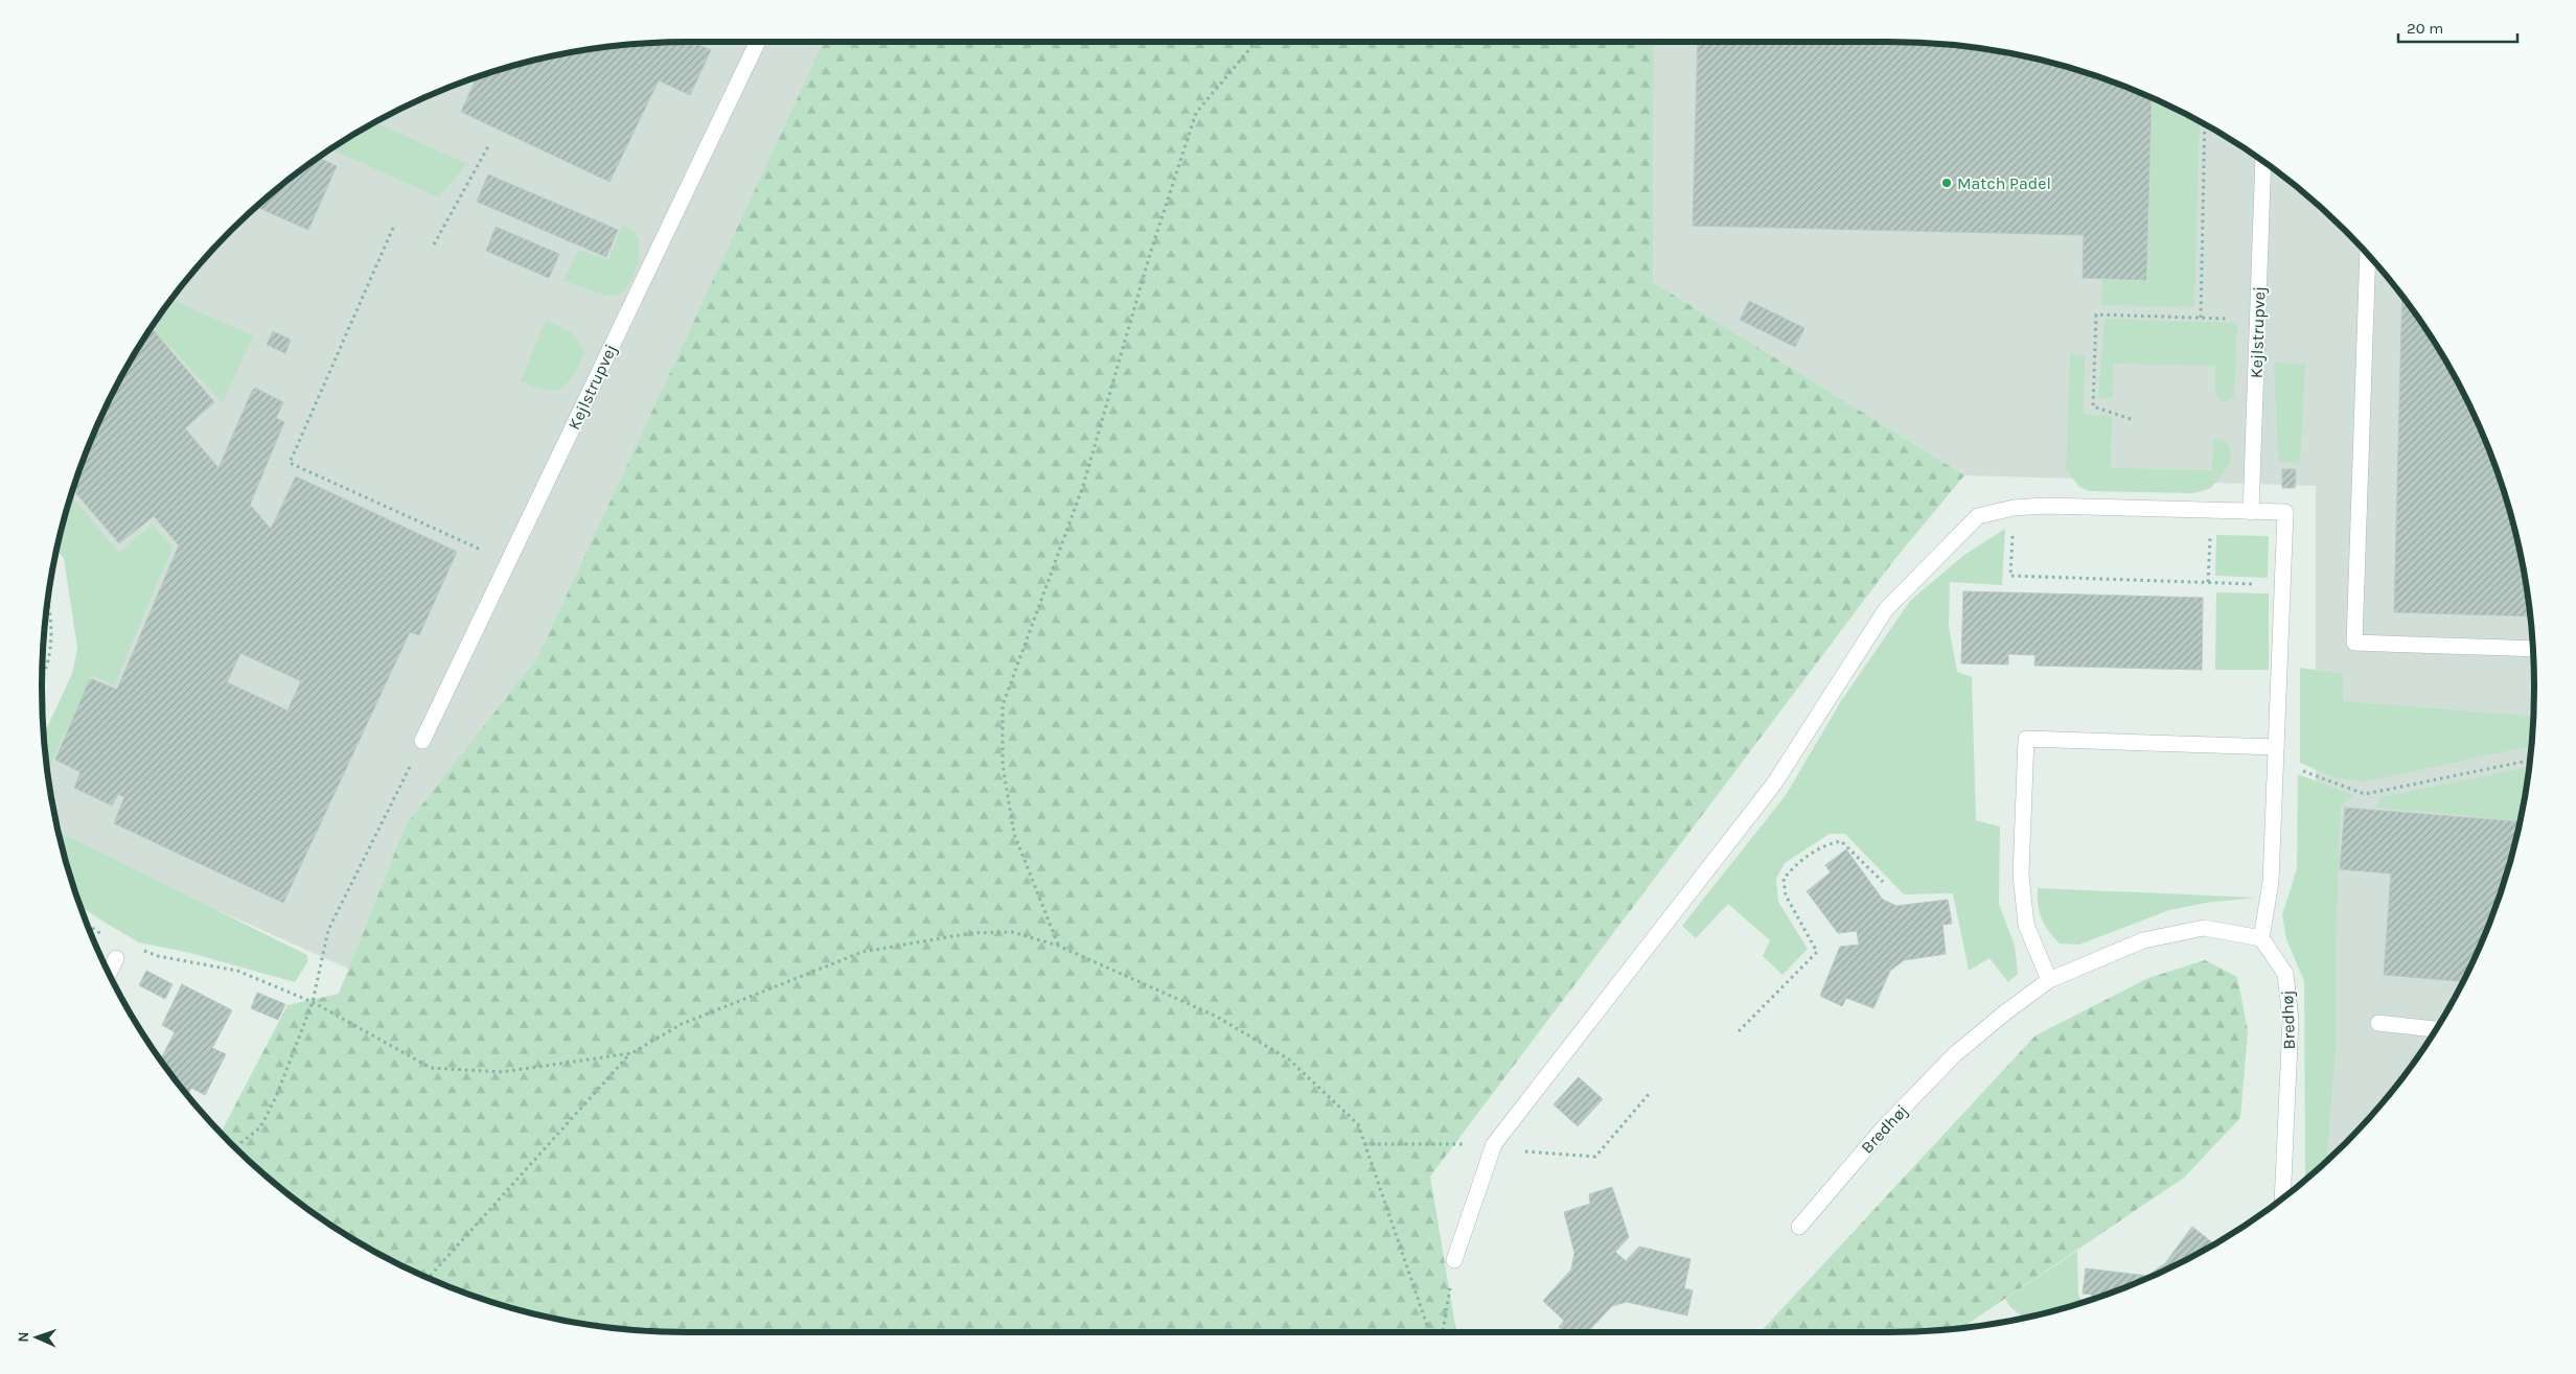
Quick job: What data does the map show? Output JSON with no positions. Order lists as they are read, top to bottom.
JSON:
{
  "streets": {
    "street": ["Kejlstrupvej", "Bredhøj"]
  },
  "places": ["Match Padel"],
  "scale_bar": "20 m",
  "north": "left"
}
